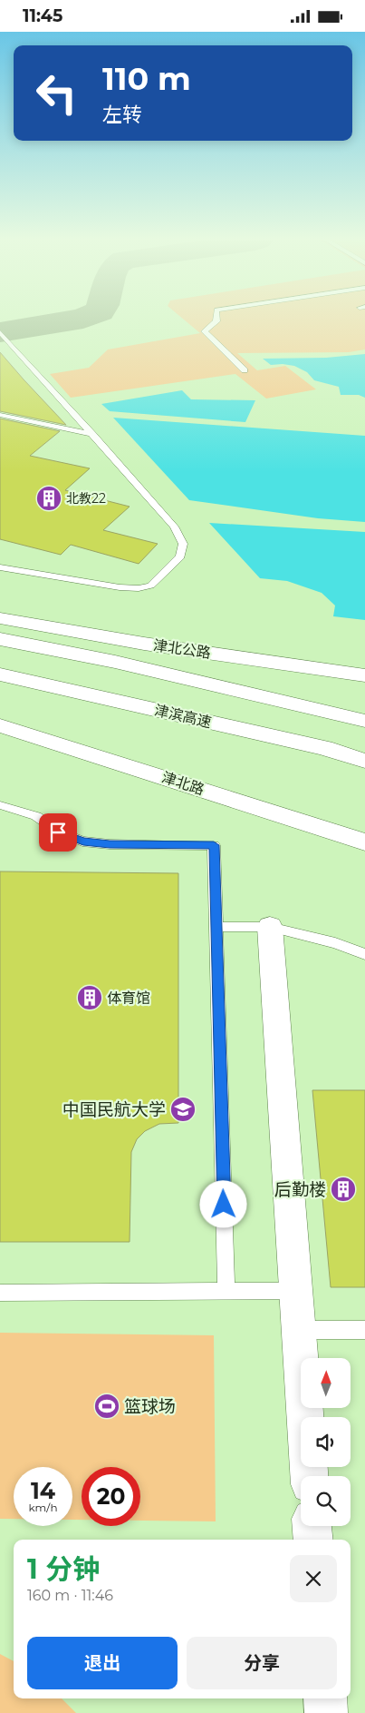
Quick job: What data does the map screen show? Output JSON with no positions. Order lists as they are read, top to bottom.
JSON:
{
  "streets": {
    "main road": ["津北公路", "津滨高速", "津北路"]
  },
  "places": {
    "building": ["北教22", "体育馆", "后勤楼"],
    "school or university": ["中国民航大学"],
    "sports": ["篮球场"]
  },
  "north": "top",
  "page": {
    "status": "11:45",
    "turn": ["110 m", "左转"],
    "speed": "14 km/h",
    "limit": "20",
    "heading": ["1 分钟", "160 m · 11:46"],
    "buttons": ["退出", "分享"]
  }
}
